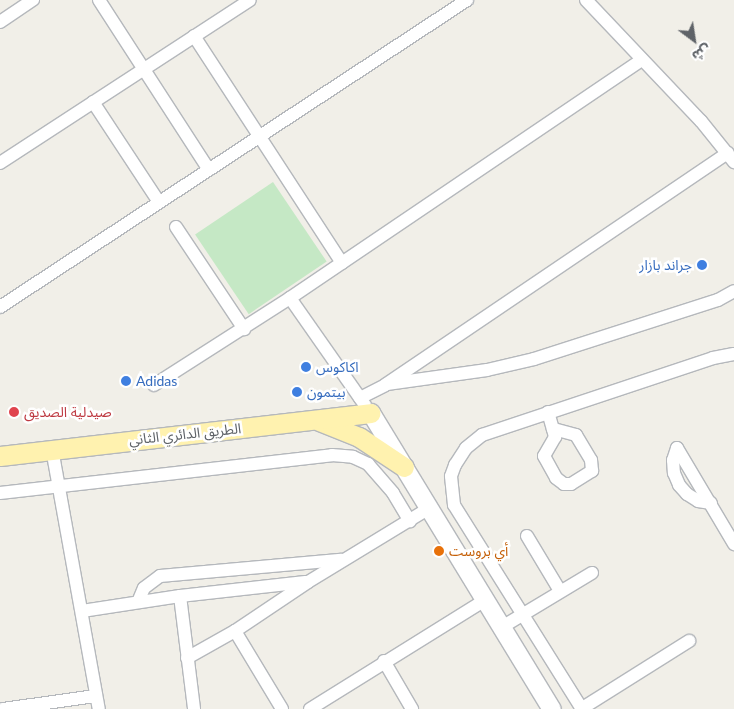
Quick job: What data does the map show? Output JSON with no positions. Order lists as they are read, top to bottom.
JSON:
{
  "streets": {
    "main road": ["الطريق الدائري الثاني"]
  },
  "places": [
    "جراند بازار",
    "اكاكوس",
    "Adidas",
    "بيتمون",
    "صيدلية الصديق",
    "أي بروست"
  ],
  "north": "bottom right"
}
